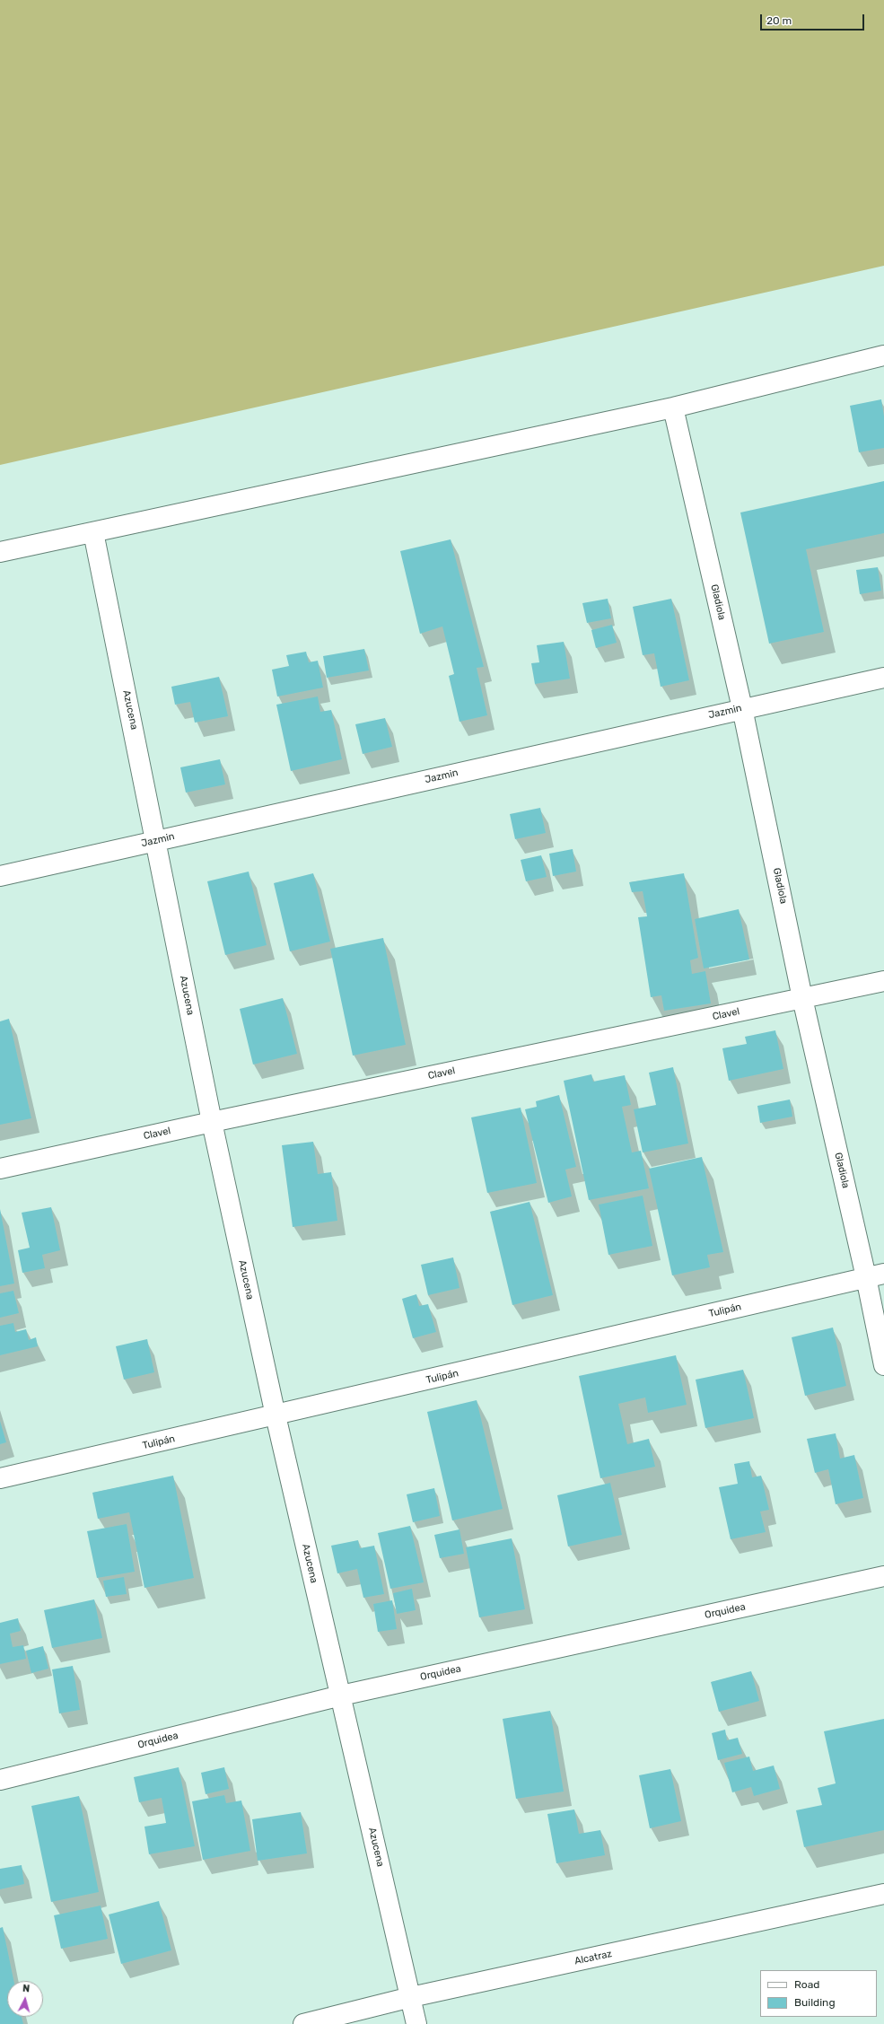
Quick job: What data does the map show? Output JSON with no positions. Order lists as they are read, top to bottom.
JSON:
{
  "streets": {
    "street": [
      "Gladiola",
      "Azucena",
      "Jazmin",
      "Clavel",
      "Tulipán",
      "Orquidea",
      "Alcatraz"
    ]
  },
  "crossings": [
    ["Gladiola", "Jazmin"],
    ["Gladiola", "Clavel"],
    ["Gladiola", "Tulipán"],
    ["Azucena", "Jazmin"],
    ["Azucena", "Clavel"],
    ["Azucena", "Tulipán"],
    ["Azucena", "Orquidea"],
    ["Azucena", "Alcatraz"]
  ],
  "legend": ["Road", "Building"],
  "scale_bar": "20 m",
  "north": "top"
}
